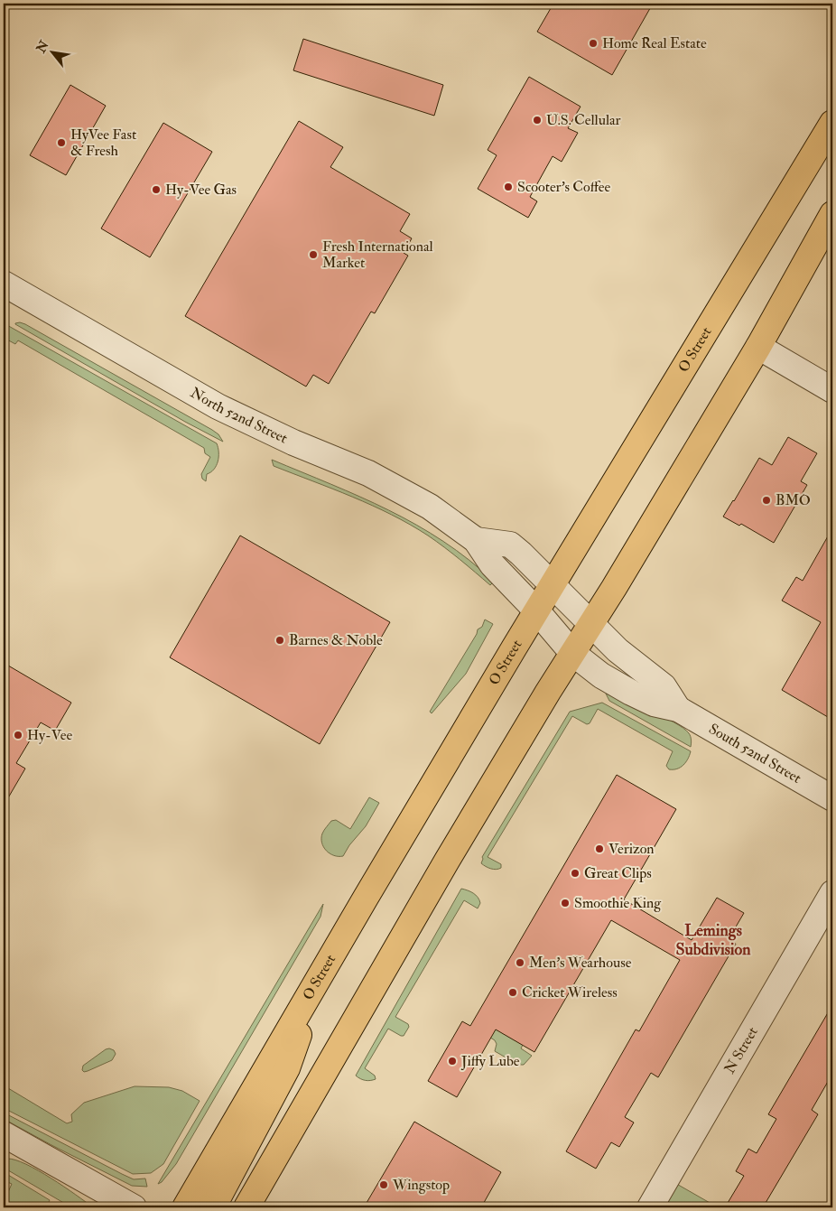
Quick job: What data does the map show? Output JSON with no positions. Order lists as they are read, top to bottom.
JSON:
{
  "streets": {
    "main road": ["O Street"],
    "street": ["North 52nd Street", "South 52nd Street", "N Street"]
  },
  "crossings": [
    ["O Street", "North 52nd Street"],
    ["North 52nd Street", "South 52nd Street"]
  ],
  "districts": ["Lemings Subdivision"],
  "places": [
    "Home Real Estate",
    "U.S. Cellular",
    "HyVee Fast & Fresh",
    "Scooter's Coffee",
    "Hy-Vee Gas",
    "Fresh International Market",
    "BMO",
    "Barnes & Noble",
    "Hy-Vee",
    "Verizon",
    "Great Clips",
    "Smoothie King",
    "Men's Wearhouse",
    "Cricket Wireless",
    "Jiffy Lube",
    "Wingstop"
  ],
  "north": "top left"
}
